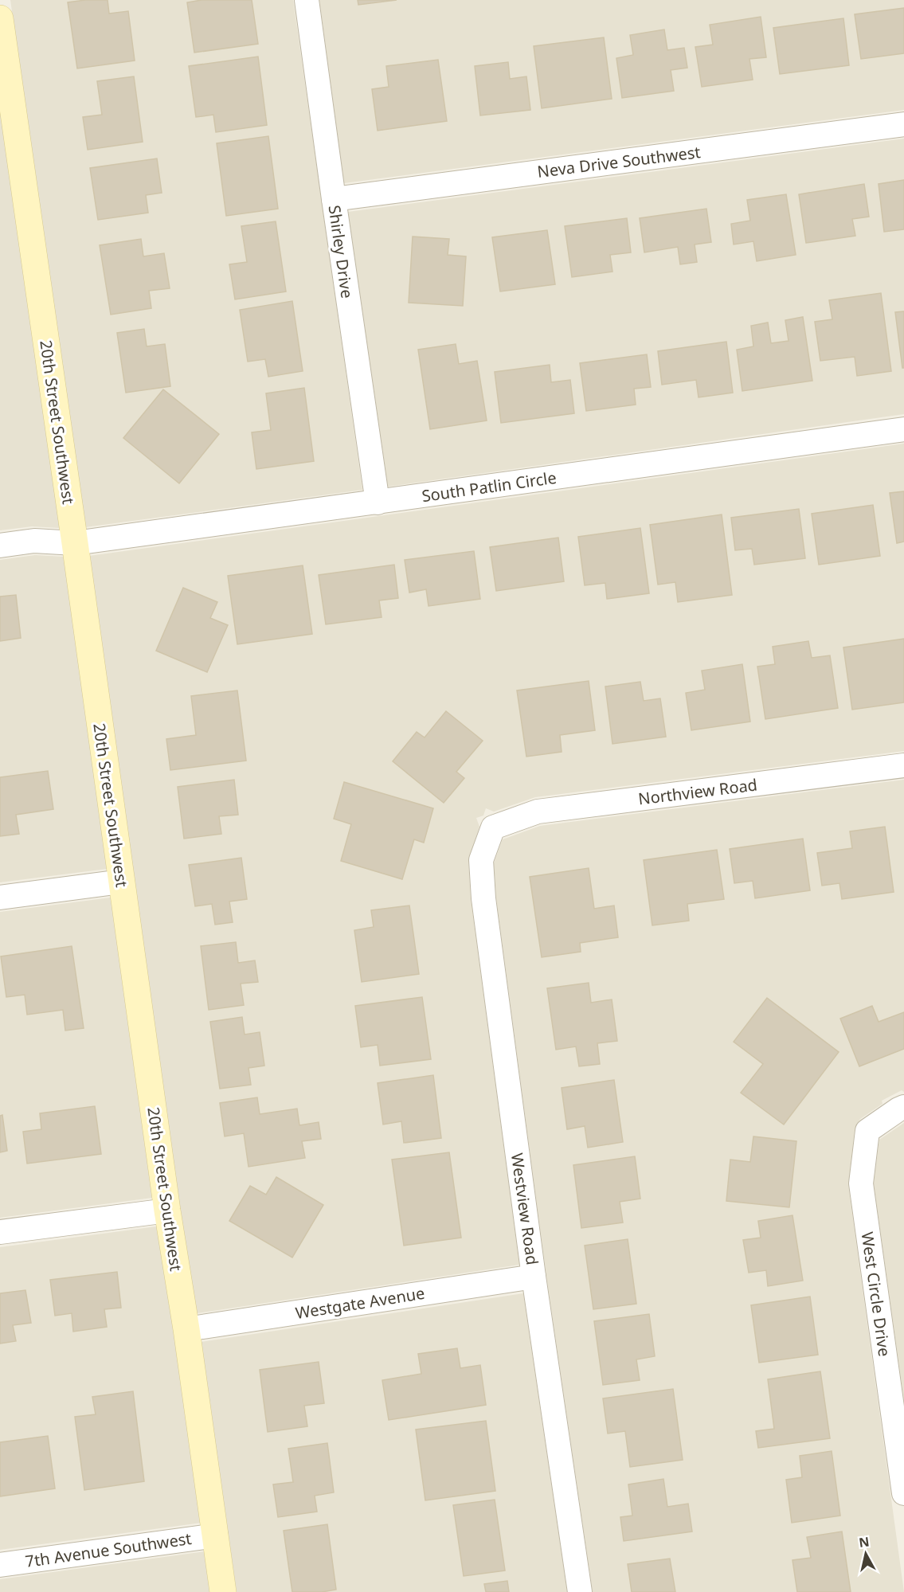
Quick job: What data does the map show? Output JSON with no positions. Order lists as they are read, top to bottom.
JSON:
{
  "streets": {
    "street": [
      "Neva Drive Southwest",
      "Shirley Drive",
      "20th Street Southwest",
      "South Patlin Circle",
      "Northview Road",
      "Westview Road",
      "West Circle Drive",
      "Westgate Avenue",
      "7th Avenue Southwest"
    ]
  },
  "crossings": [
    ["Neva Drive Southwest", "Shirley Drive"],
    ["Shirley Drive", "South Patlin Circle"],
    ["20th Street Southwest", "South Patlin Circle"],
    ["20th Street Southwest", "Westgate Avenue"],
    ["20th Street Southwest", "7th Avenue Southwest"],
    ["Northview Road", "Westview Road"],
    ["Westview Road", "Westgate Avenue"]
  ],
  "north": "top"
}
